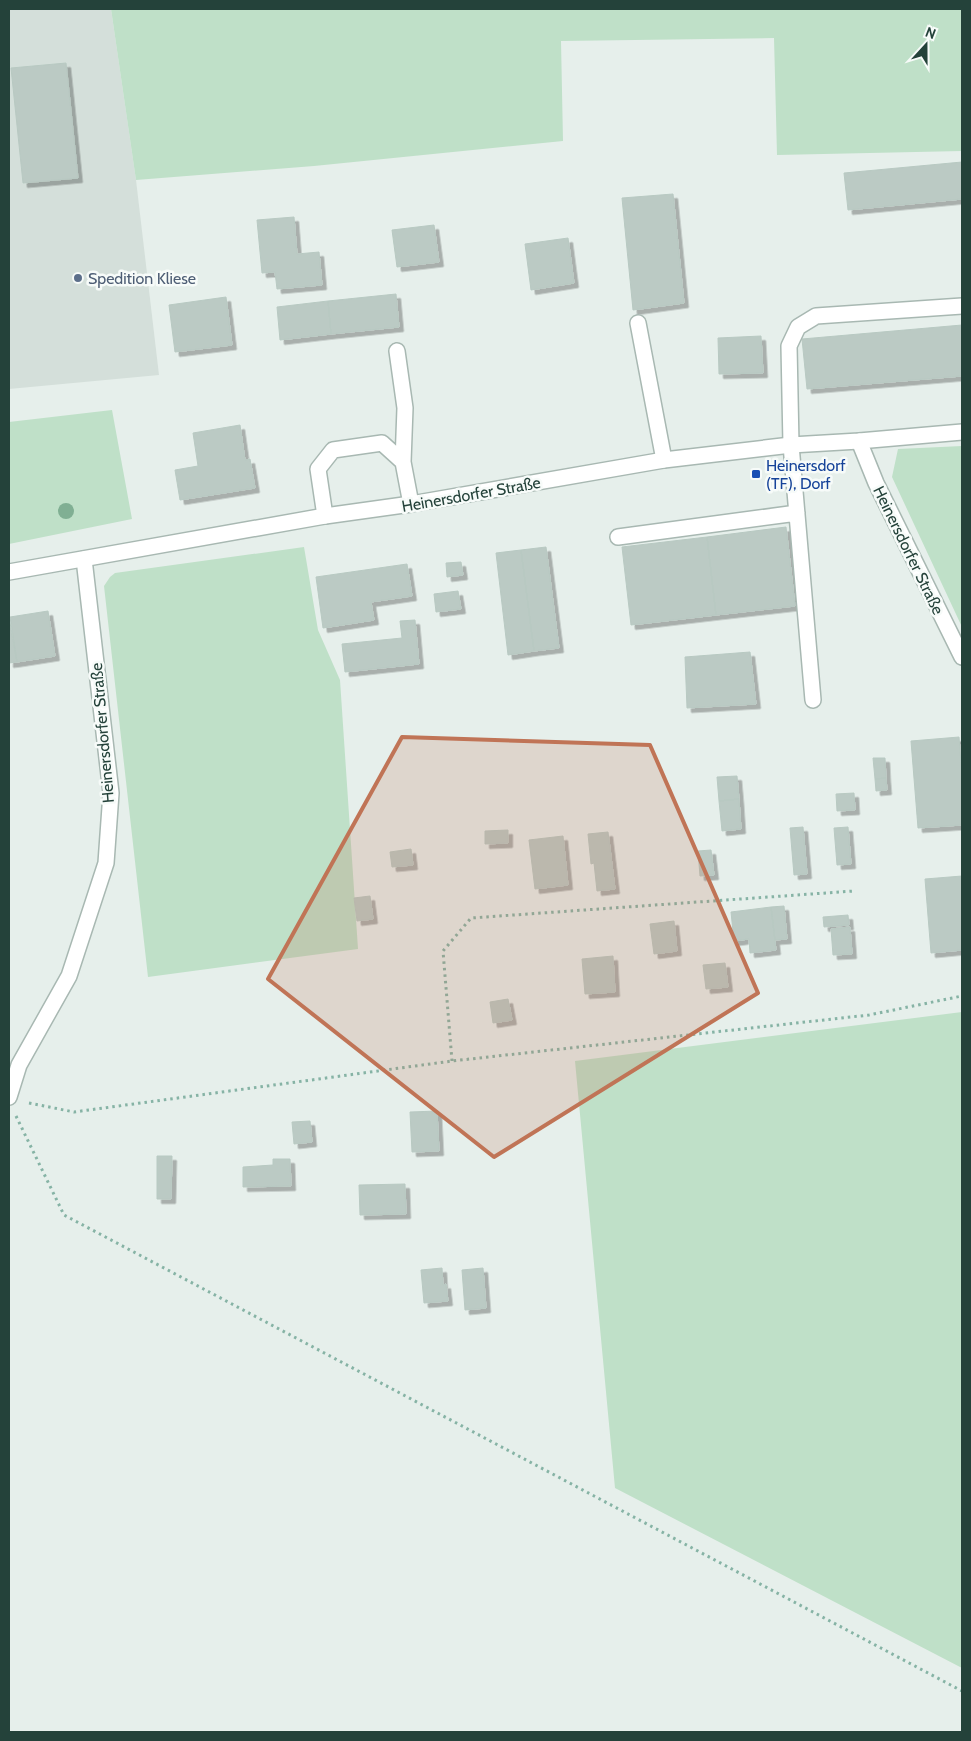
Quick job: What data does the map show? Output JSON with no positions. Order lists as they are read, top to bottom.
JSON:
{
  "streets": {
    "street": ["Heinersdorfer Straße"]
  },
  "places": {
    "other": ["Spedition Kliese"],
    "transit": ["Heinersdorf (TF), Dorf"]
  },
  "north": "top"
}
